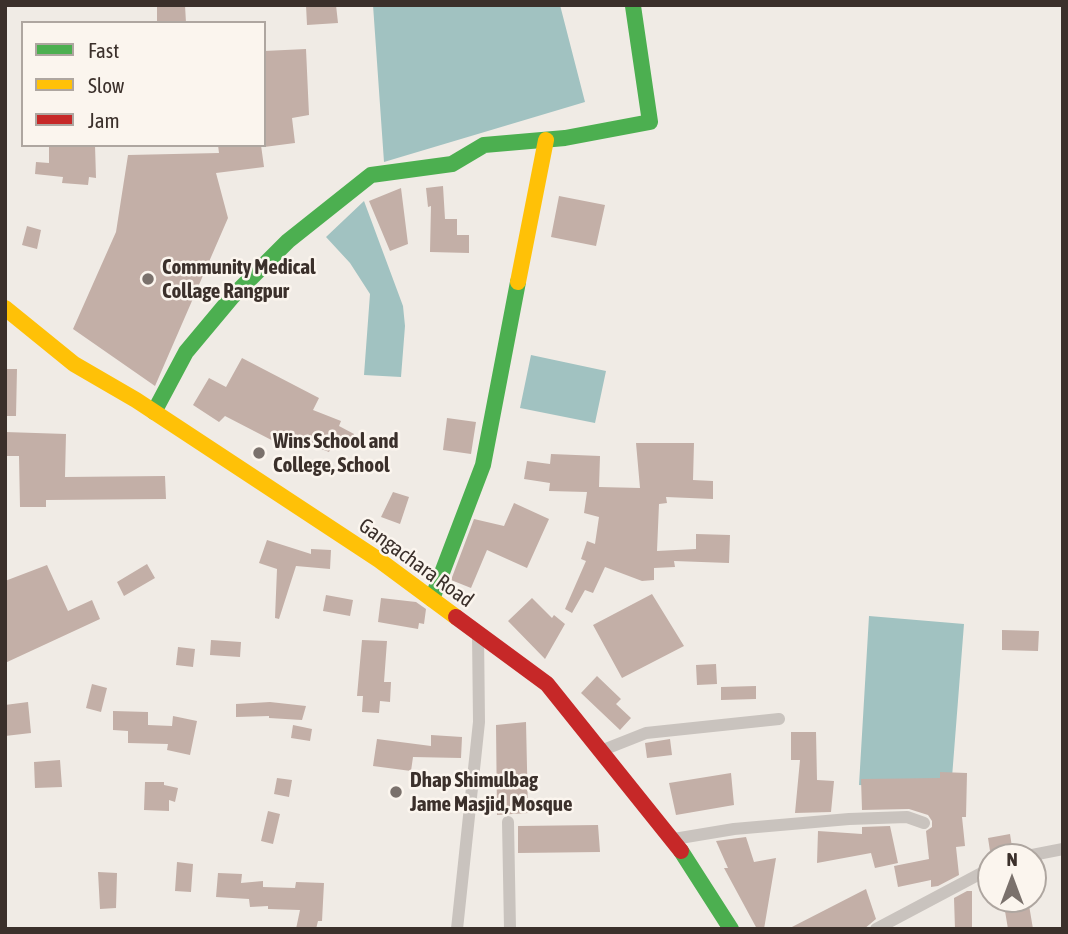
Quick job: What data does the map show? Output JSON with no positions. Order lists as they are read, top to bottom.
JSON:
{
  "streets": {
    "street": ["Gangachara Road"]
  },
  "places": ["Community Medical Collage Rangpur", "Wins School and College, School", "Dhap Shimulbag Jame Masjid, Mosque"],
  "legend": ["Fast", "Slow", "Jam"],
  "north": "top"
}
